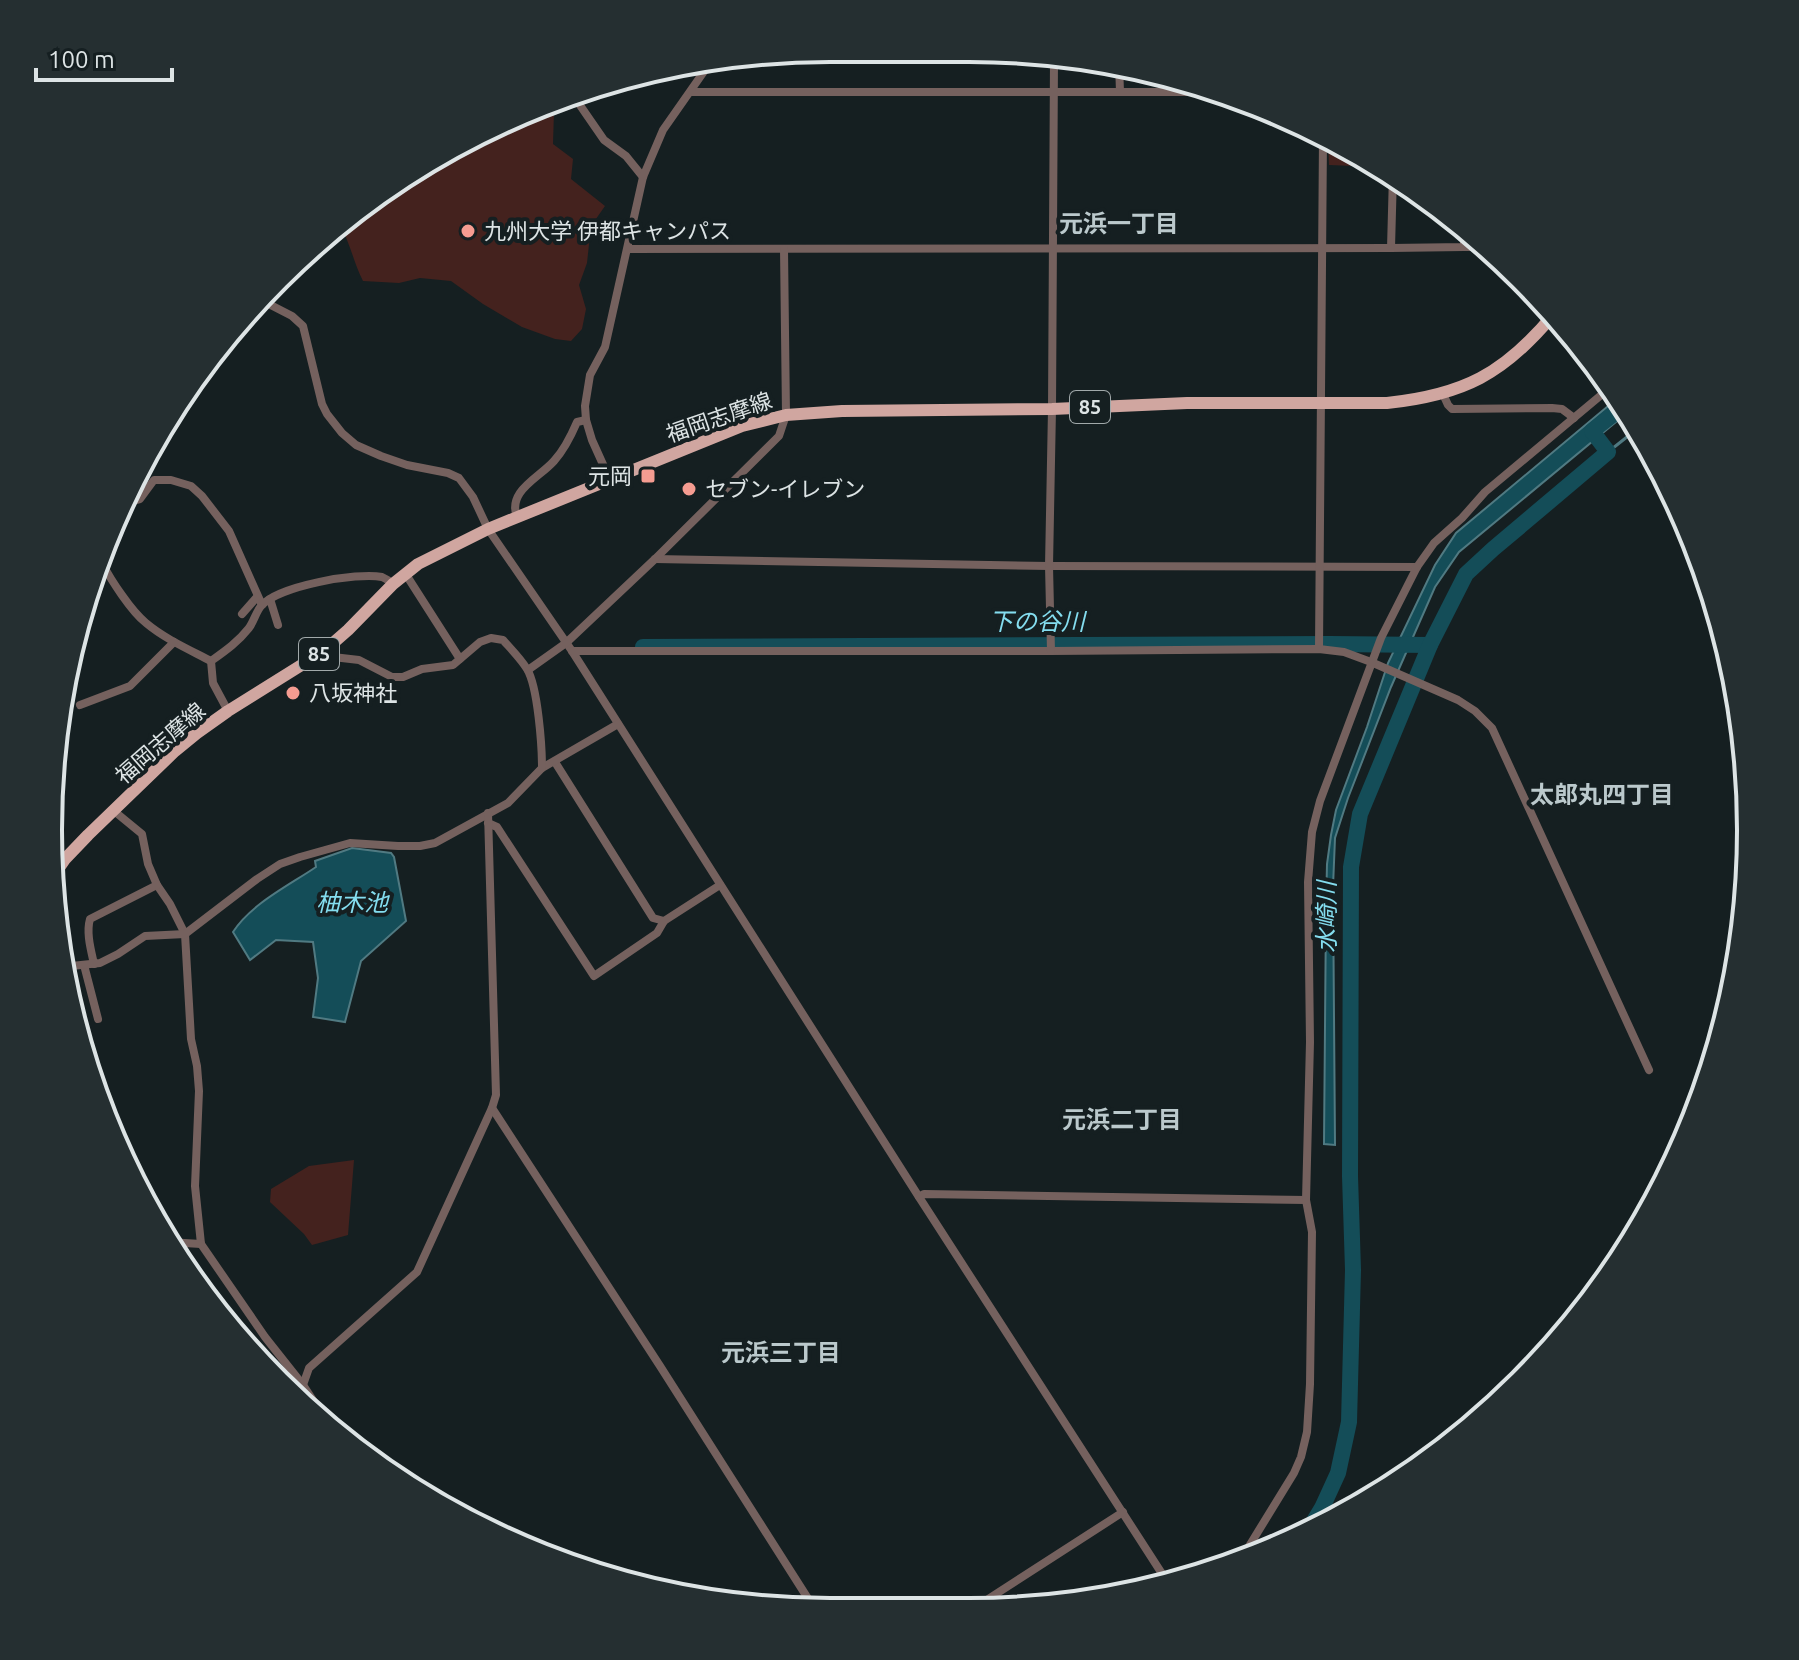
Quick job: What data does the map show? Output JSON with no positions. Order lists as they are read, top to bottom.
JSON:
{
  "streets": {
    "main road": ["85", "福岡志摩線"]
  },
  "districts": [
    "元浜一丁目",
    "太郎丸四丁目",
    "元浜二丁目",
    "元浜三丁目"
  ],
  "water": ["下の谷川", "柚木池", "水崎川"],
  "places": {
    "other": ["九州大学 伊都キャンパス", "セブン-イレブン", "八坂神社"],
    "transit": ["元岡"]
  },
  "scale_bar": "100 m"
}
